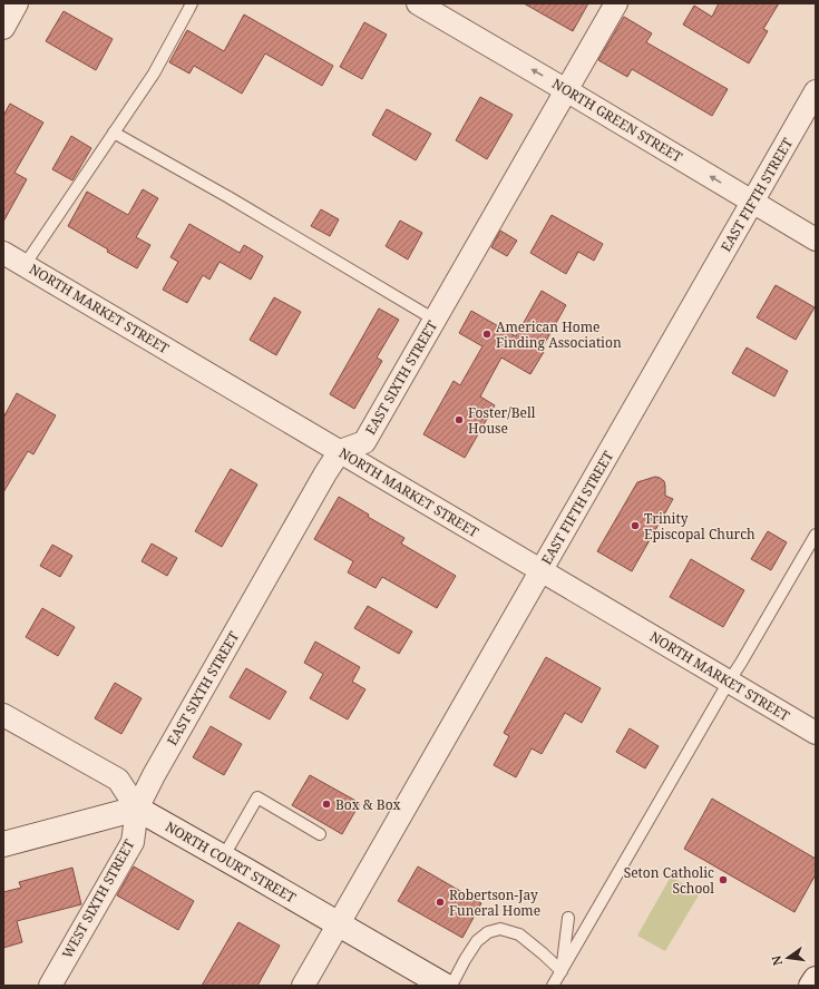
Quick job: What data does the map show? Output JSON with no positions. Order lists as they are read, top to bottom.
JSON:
{
  "streets": {
    "main road": ["NORTH COURT STREET"],
    "street": [
      "NORTH GREEN STREET",
      "EAST FIFTH STREET",
      "NORTH MARKET STREET",
      "EAST SIXTH STREET",
      "WEST SIXTH STREET"
    ]
  },
  "crossings": [
    ["NORTH GREEN STREET", "EAST FIFTH STREET"],
    ["NORTH GREEN STREET", "EAST SIXTH STREET"],
    ["EAST FIFTH STREET", "NORTH MARKET STREET"],
    ["EAST FIFTH STREET", "NORTH COURT STREET"],
    ["NORTH MARKET STREET", "EAST SIXTH STREET"],
    ["EAST SIXTH STREET", "NORTH COURT STREET"],
    ["EAST SIXTH STREET", "WEST SIXTH STREET"],
    ["NORTH COURT STREET", "WEST SIXTH STREET"]
  ],
  "one_way": ["NORTH GREEN STREET"],
  "places": [
    "American Home Finding Association",
    "Foster/Bell House",
    "Trinity Episcopal Church",
    "Box & Box",
    "Seton Catholic School",
    "Robertson-Jay Funeral Home"
  ],
  "north": "left"
}
